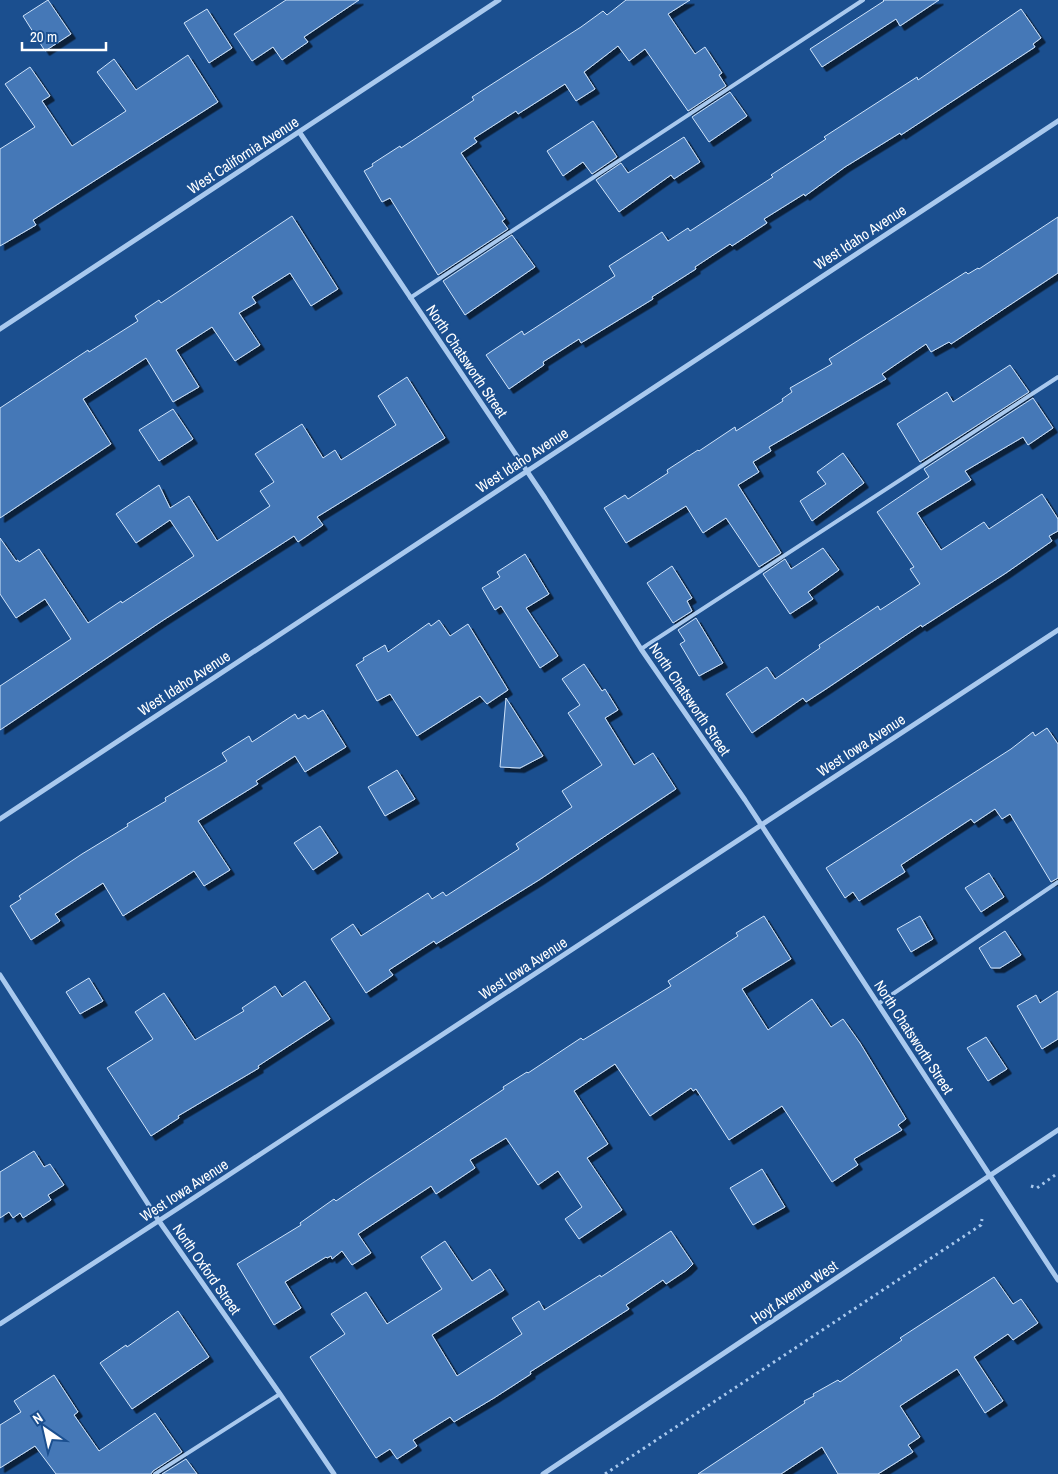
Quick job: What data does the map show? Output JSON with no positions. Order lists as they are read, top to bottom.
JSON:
{
  "streets": {
    "street": [
      "West California Avenue",
      "West Idaho Avenue",
      "North Chatsworth Street",
      "West Iowa Avenue",
      "North Oxford Street",
      "Hoyt Avenue West"
    ]
  },
  "crossings": [
    ["West California Avenue", "North Chatsworth Street"],
    ["West Idaho Avenue", "North Chatsworth Street"],
    ["North Chatsworth Street", "West Iowa Avenue"],
    ["North Chatsworth Street", "Hoyt Avenue West"],
    ["West Iowa Avenue", "North Oxford Street"]
  ],
  "scale_bar": "20 m",
  "north": "top left"
}
